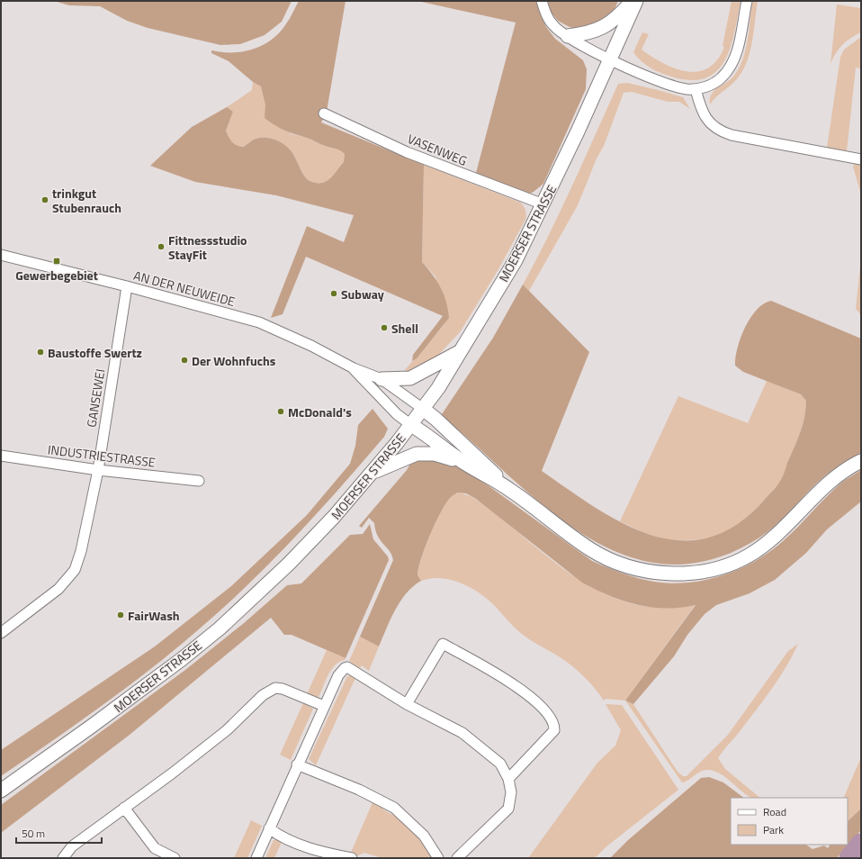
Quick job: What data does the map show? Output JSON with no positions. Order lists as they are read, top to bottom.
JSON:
{
  "streets": {
    "main road": ["MOERSER STRASSE"],
    "street": [
      "VASENWEG",
      "AN DER NEUWEIDE",
      "GANSEWEI",
      "INDUSTRIESTRASSE"
    ]
  },
  "crossings": [
    ["VASENWEG", "MOERSER STRASSE"],
    ["MOERSER STRASSE", "AN DER NEUWEIDE"],
    ["AN DER NEUWEIDE", "GANSEWEI"],
    ["GANSEWEI", "INDUSTRIESTRASSE"]
  ],
  "places": {
    "other": [
      "trinkgut Stubenrauch",
      "Fittnessstudio StayFit",
      "Subway",
      "Shell",
      "Baustoffe Swertz",
      "Der Wohnfuchs",
      "McDonald's",
      "FairWash"
    ],
    "transit": ["Gewerbegebiet"]
  },
  "legend": ["Road", "Park"],
  "scale_bar": "50 m"
}
